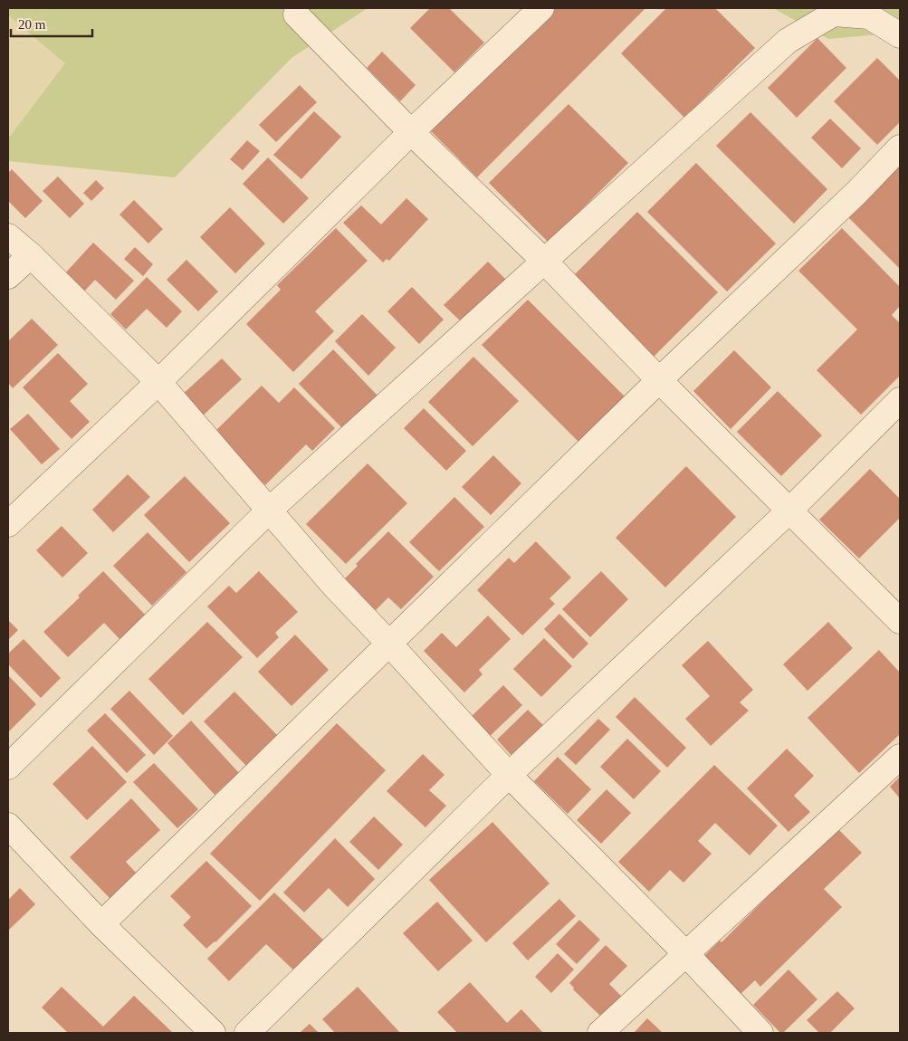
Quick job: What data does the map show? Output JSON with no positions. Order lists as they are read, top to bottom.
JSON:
{
  "scale_bar": "20 m"
}
